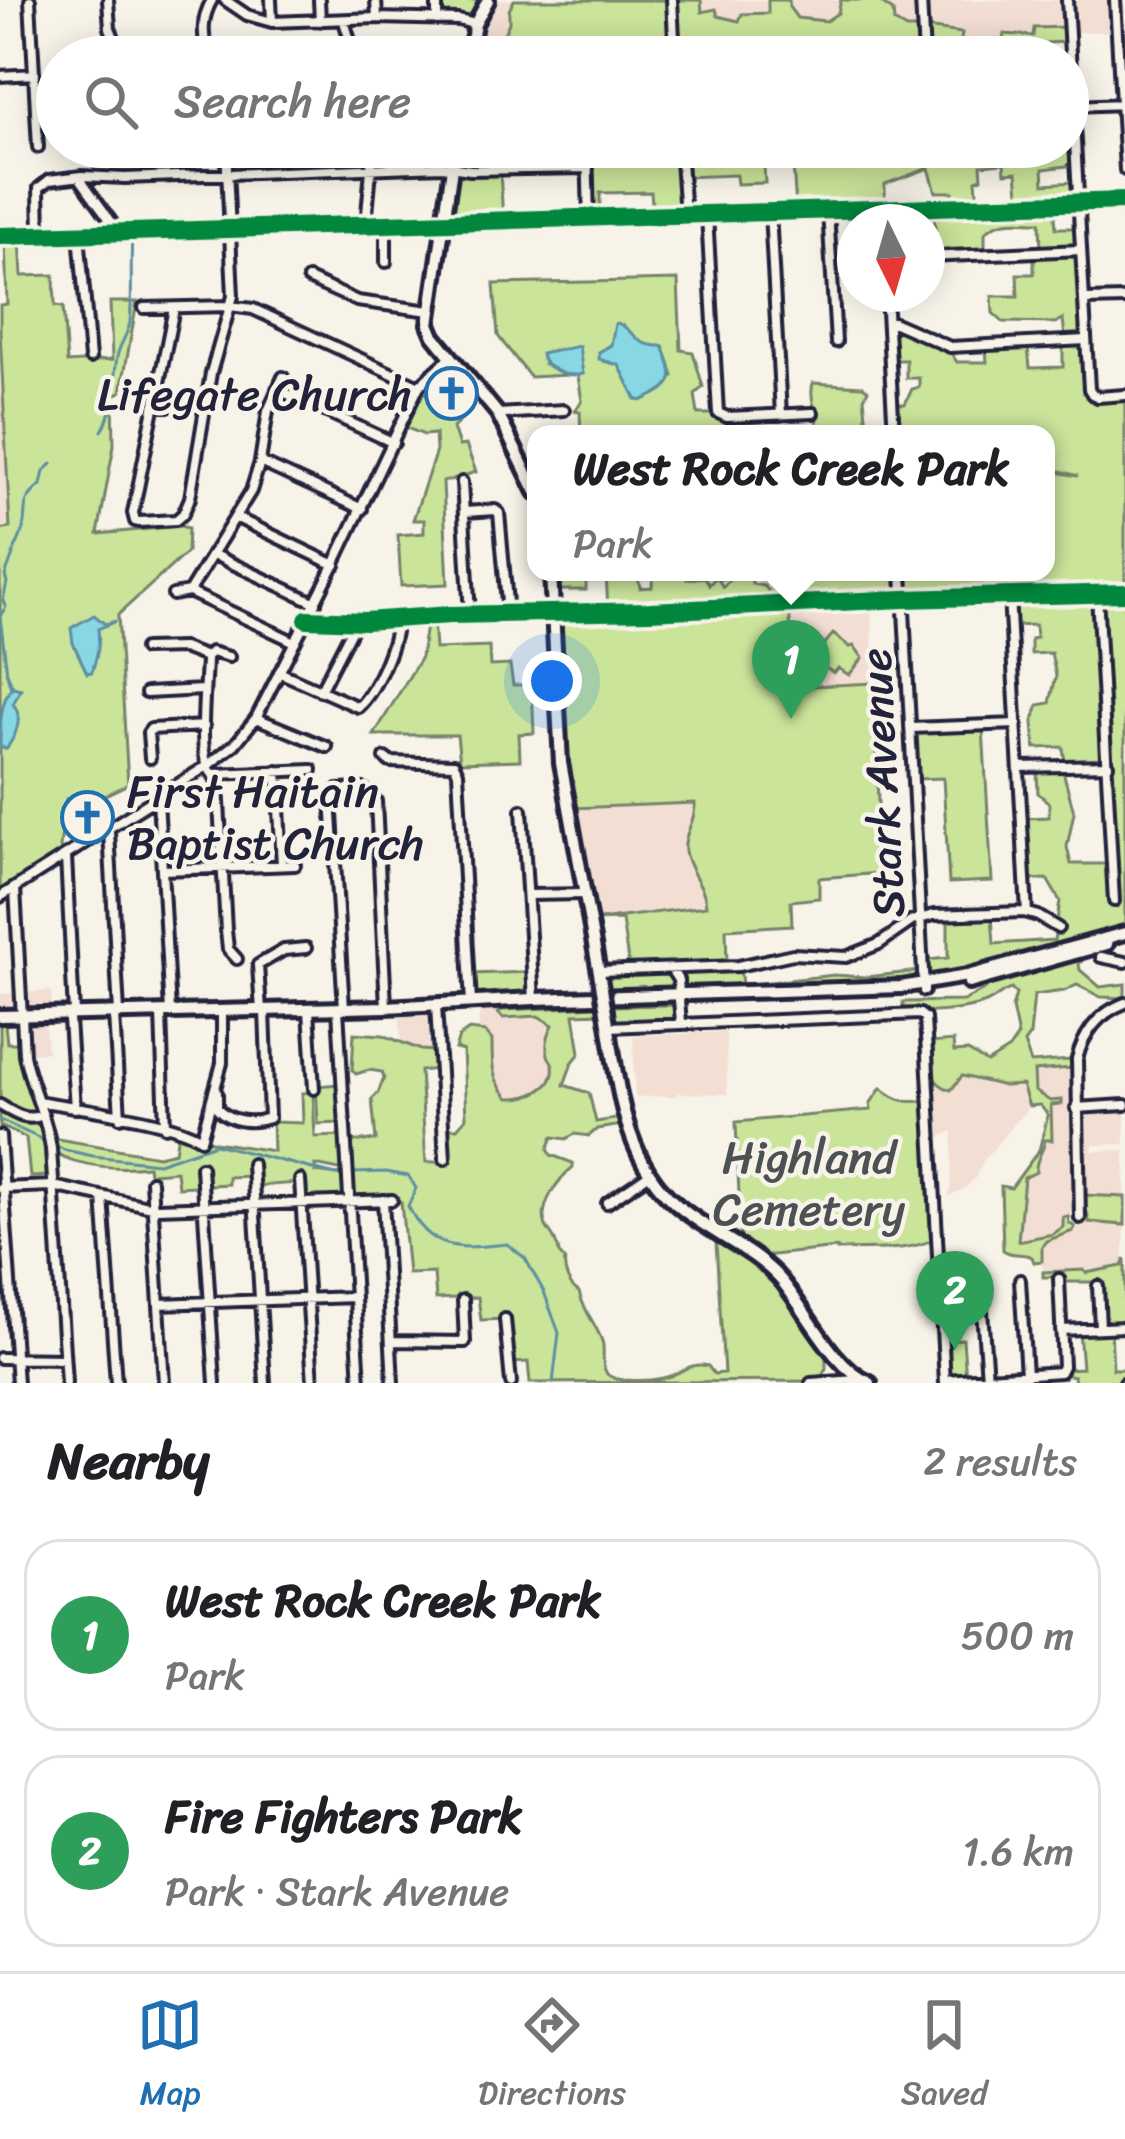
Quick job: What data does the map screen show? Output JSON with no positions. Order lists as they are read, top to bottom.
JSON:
{
  "streets": {
    "street": ["Stark Avenue"]
  },
  "parks": ["Highland Cemetery"],
  "places": {
    "church": ["Lifegate Church", "First Haitain Baptist Church"]
  },
  "north": "bottom",
  "page": {
    "search": "Search here",
    "popup": ["West Rock Creek Park", "Park"],
    "pins": ["1", "2"],
    "heading": ["Nearby", "2 results"],
    "list": [
      {
        "mark": "1",
        "name": "West Rock Creek Park",
        "note": "Park",
        "value": "500 m"
      },
      {
        "mark": "2",
        "name": "Fire Fighters Park",
        "note": "Park · Stark Avenue",
        "value": "1.6 km"
      }
    ],
    "nav": ["Map", "Directions", "Saved"]
  }
}
